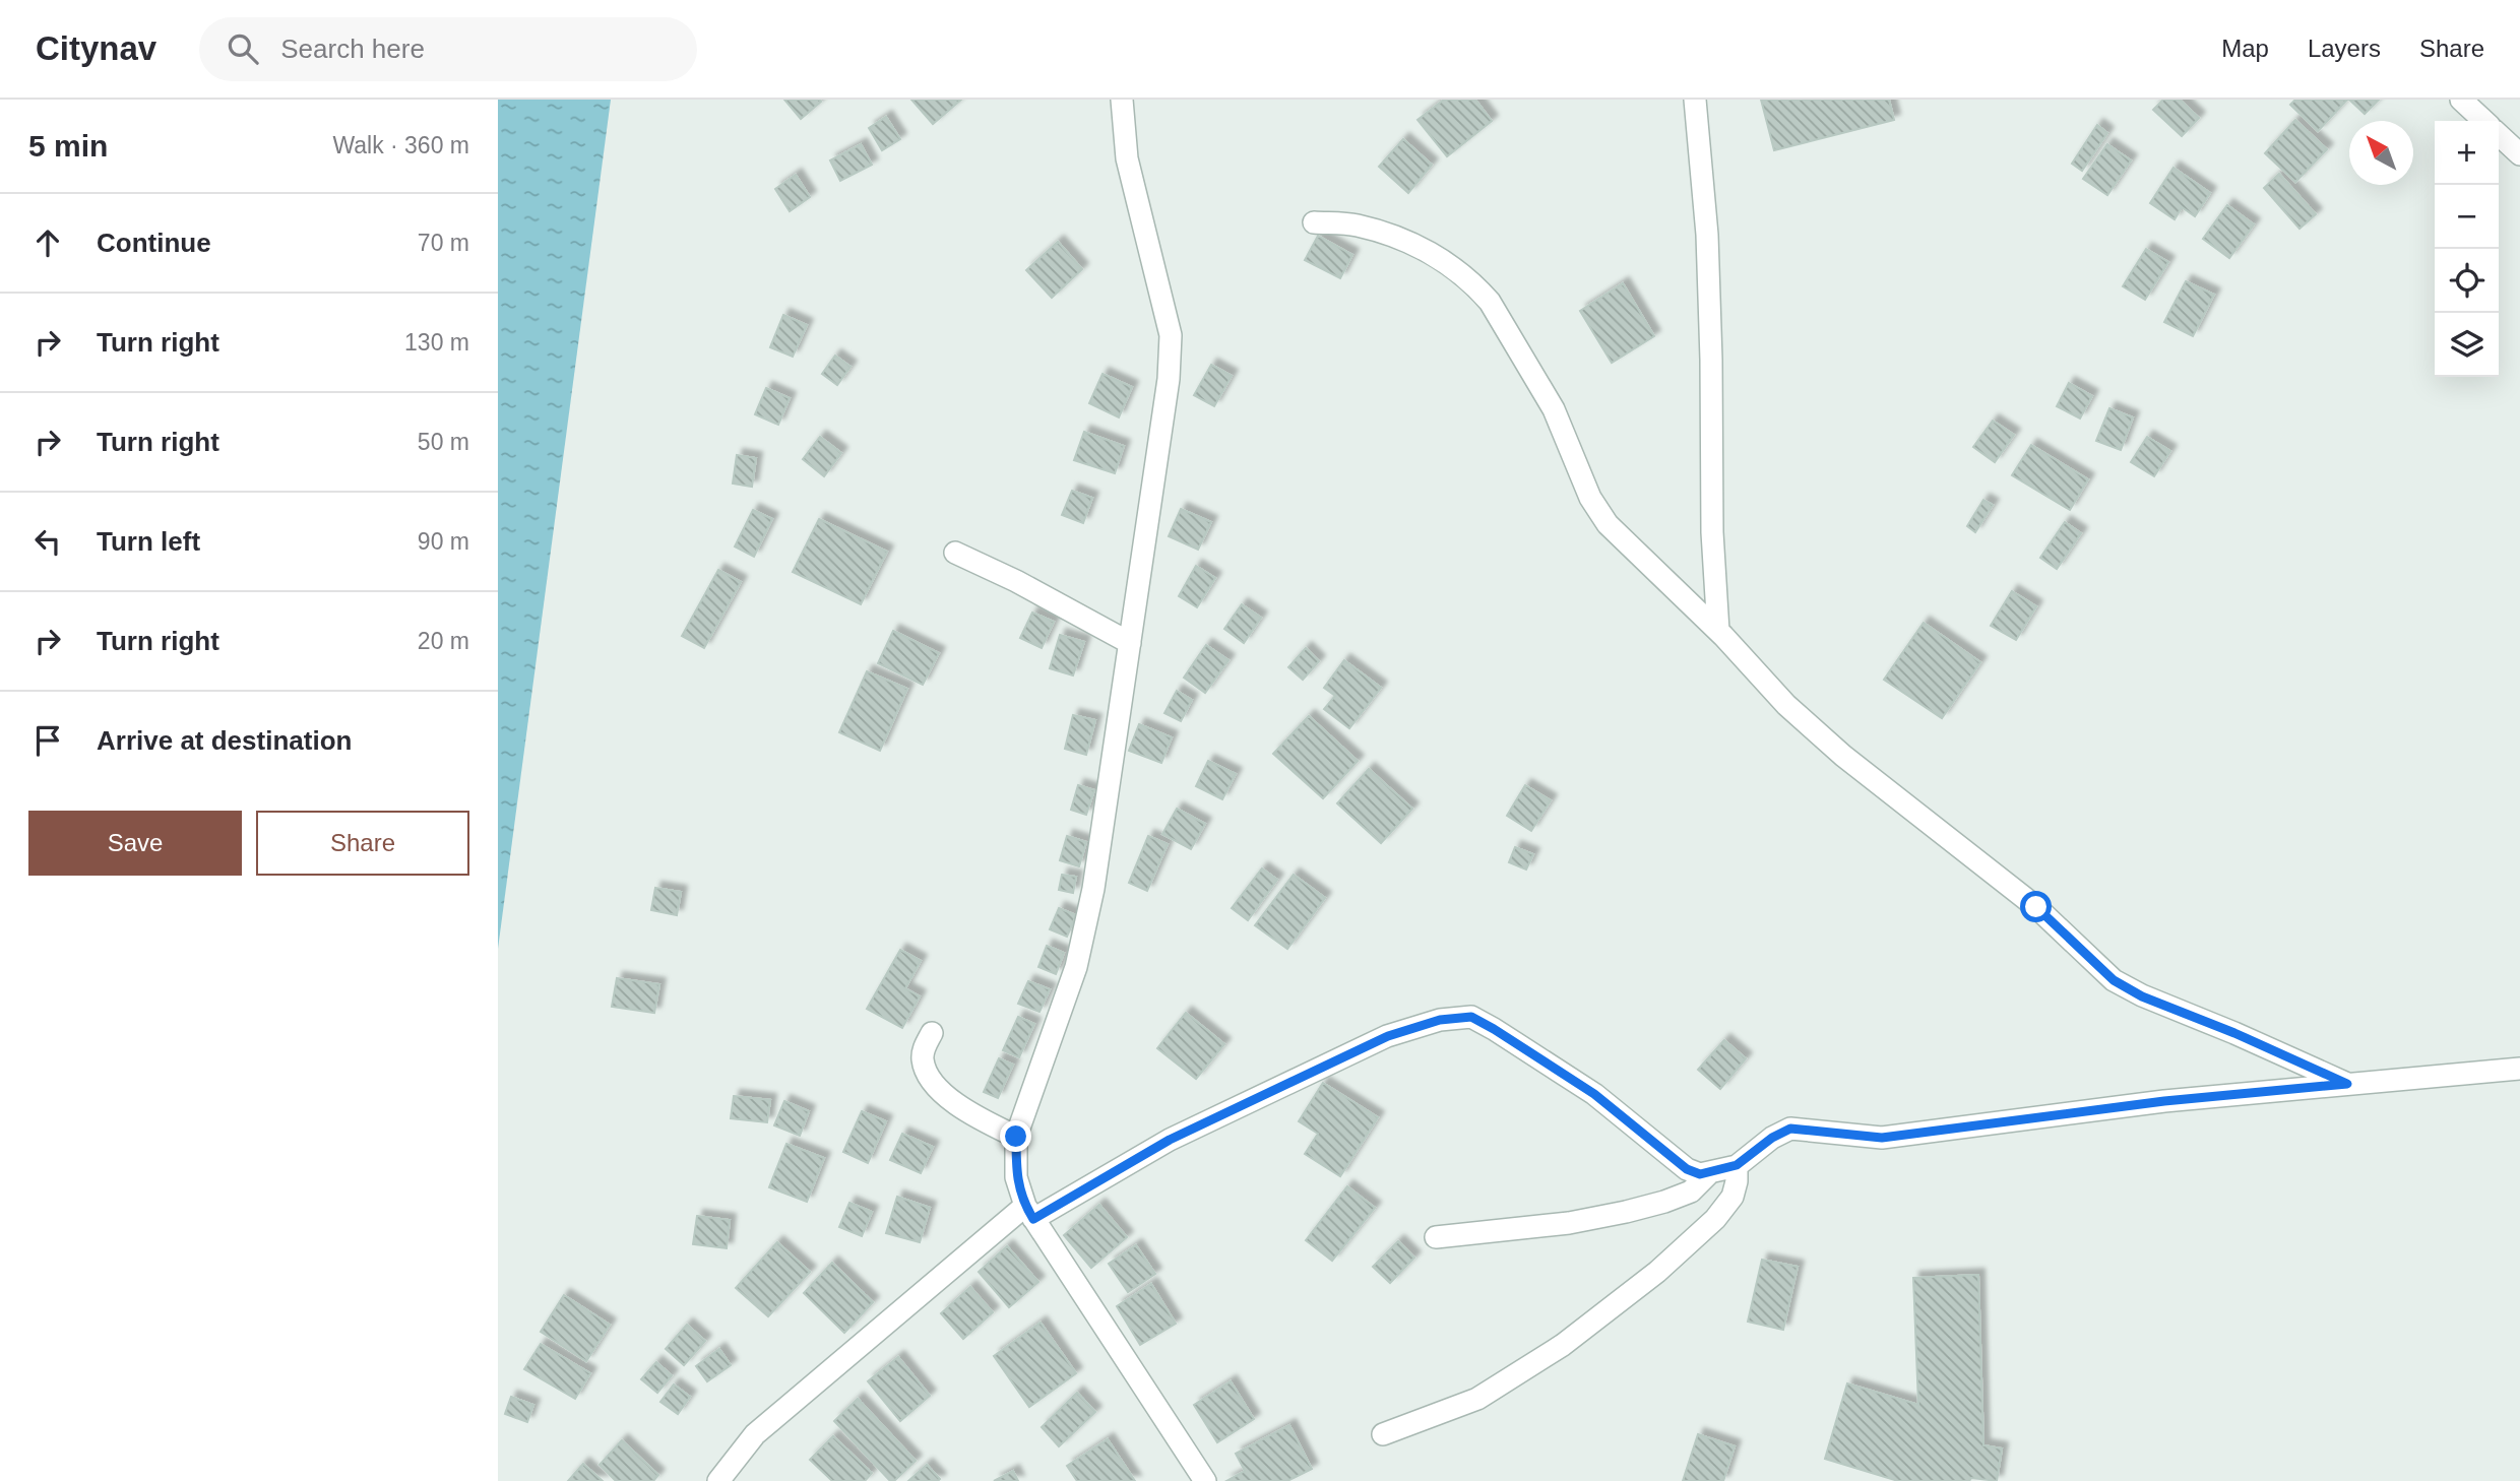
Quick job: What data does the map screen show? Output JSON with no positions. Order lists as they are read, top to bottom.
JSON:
{
  "north": "top left",
  "page": {
    "header": "Citynav",
    "search": "Search here",
    "nav": ["Map", "Layers", "Share"],
    "heading": ["5 min", "Walk · 360 m"],
    "map_buttons": ["+", "−"],
    "list": [
      ["Continue", "70 m"],
      ["Turn right", "130 m"],
      ["Turn right", "50 m"],
      ["Turn left", "90 m"],
      ["Turn right", "20 m"],
      "Arrive at destination"
    ],
    "buttons": ["Save", "Share"]
  }
}
